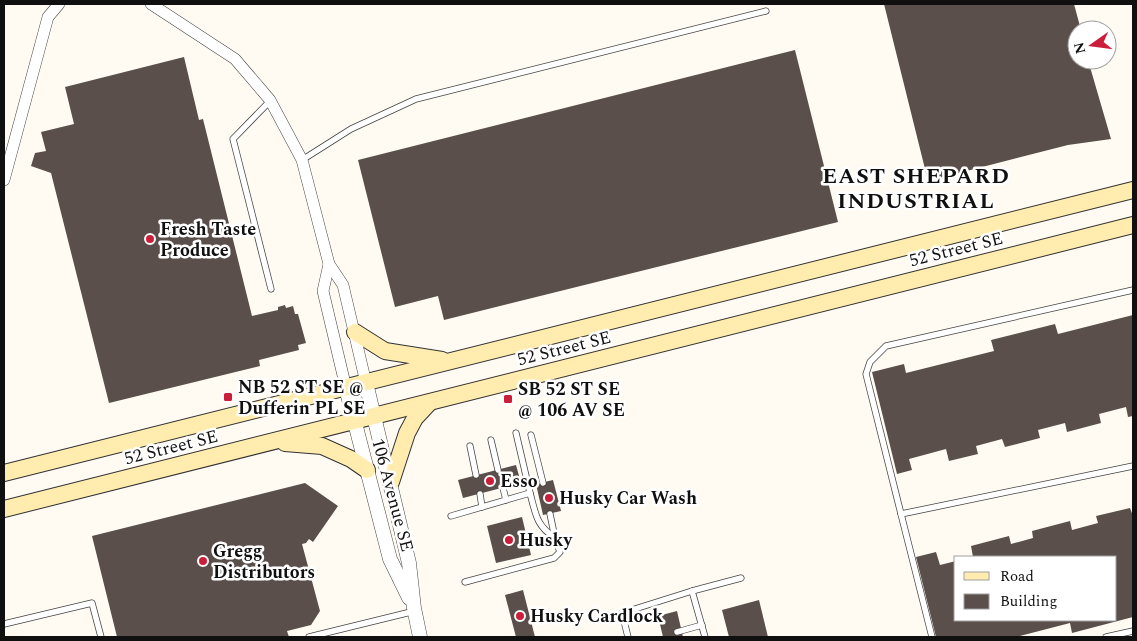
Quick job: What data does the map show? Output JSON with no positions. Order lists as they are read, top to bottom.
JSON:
{
  "streets": {
    "main road": ["52 Street SE"],
    "street": ["106 Avenue SE"]
  },
  "crossings": [
    ["52 Street SE", "106 Avenue SE"]
  ],
  "districts": ["EAST SHEPARD INDUSTRIAL"],
  "places": {
    "other": [
      "Fresh Taste Produce",
      "Esso",
      "Husky Car Wash",
      "Husky",
      "Gregg Distributors",
      "Husky Cardlock"
    ],
    "transit": ["NB 52 ST SE @ Dufferin PL SE", "SB 52 ST SE @ 106 AV SE"]
  },
  "legend": ["Road", "Building"],
  "north": "left"
}
